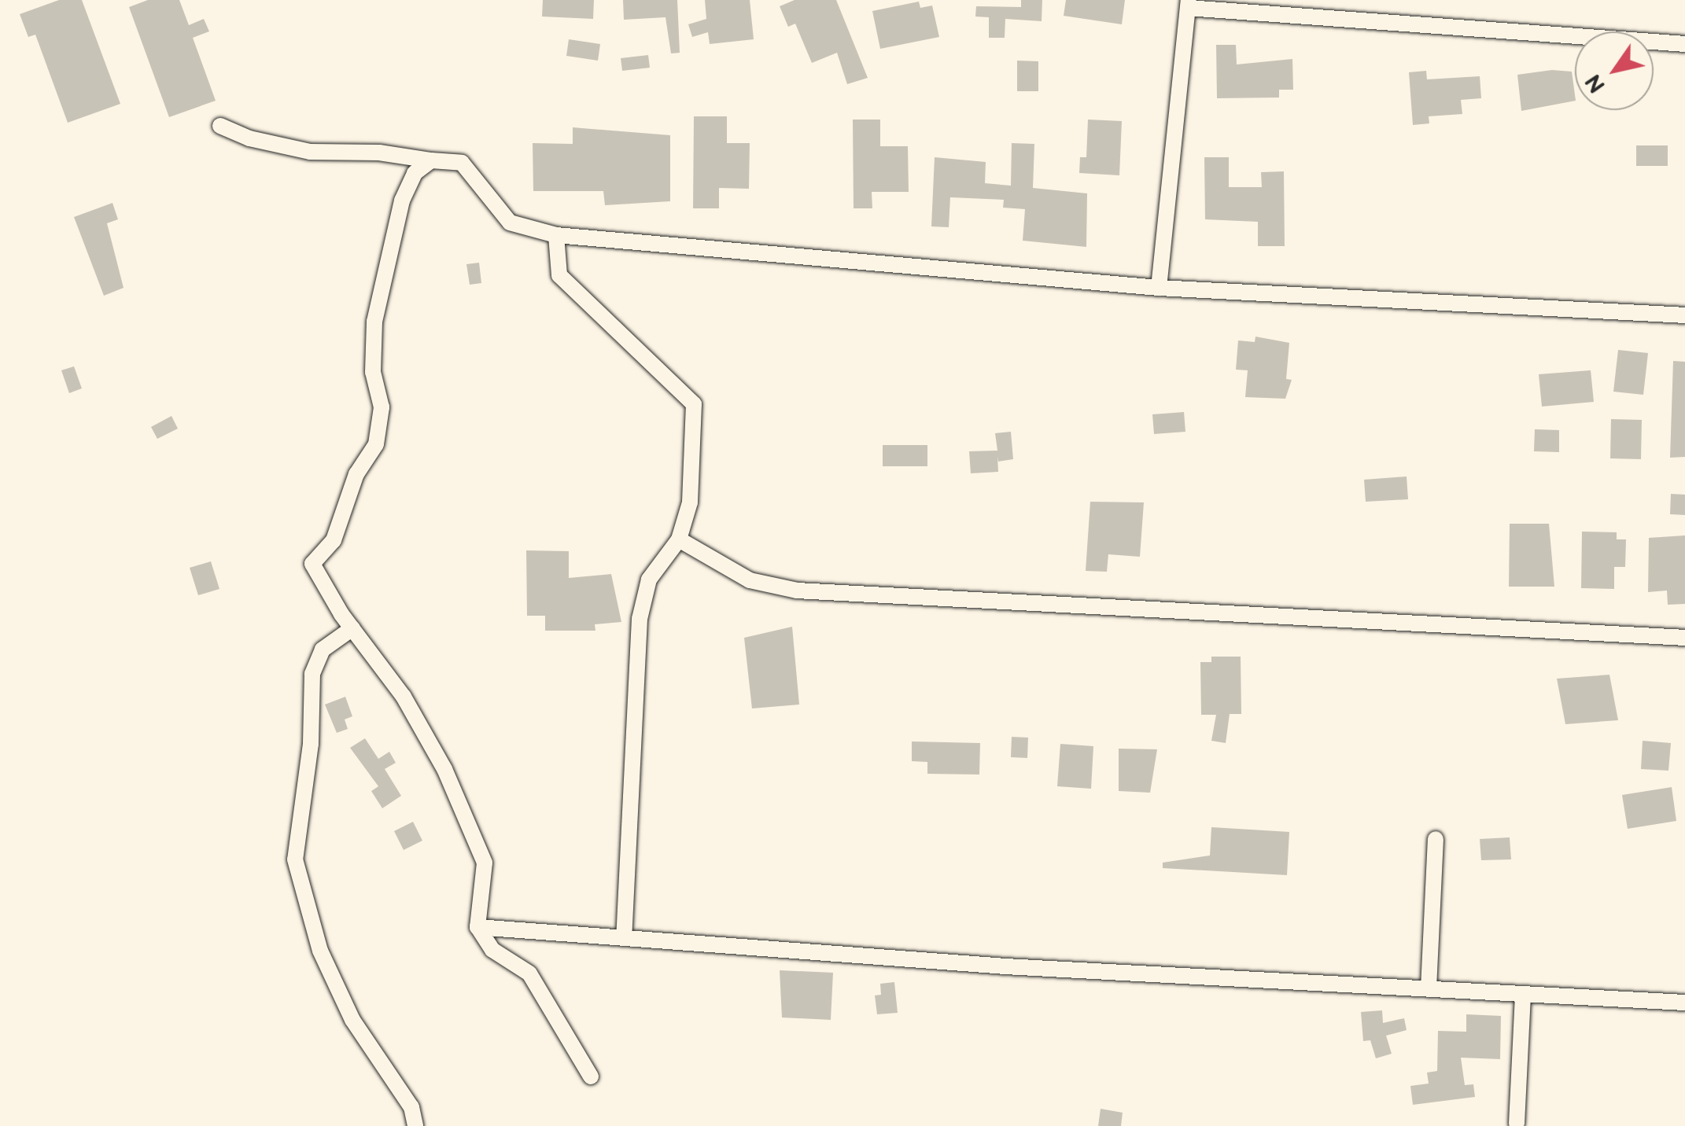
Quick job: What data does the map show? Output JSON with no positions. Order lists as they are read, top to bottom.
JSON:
{
  "north": "bottom left"
}
